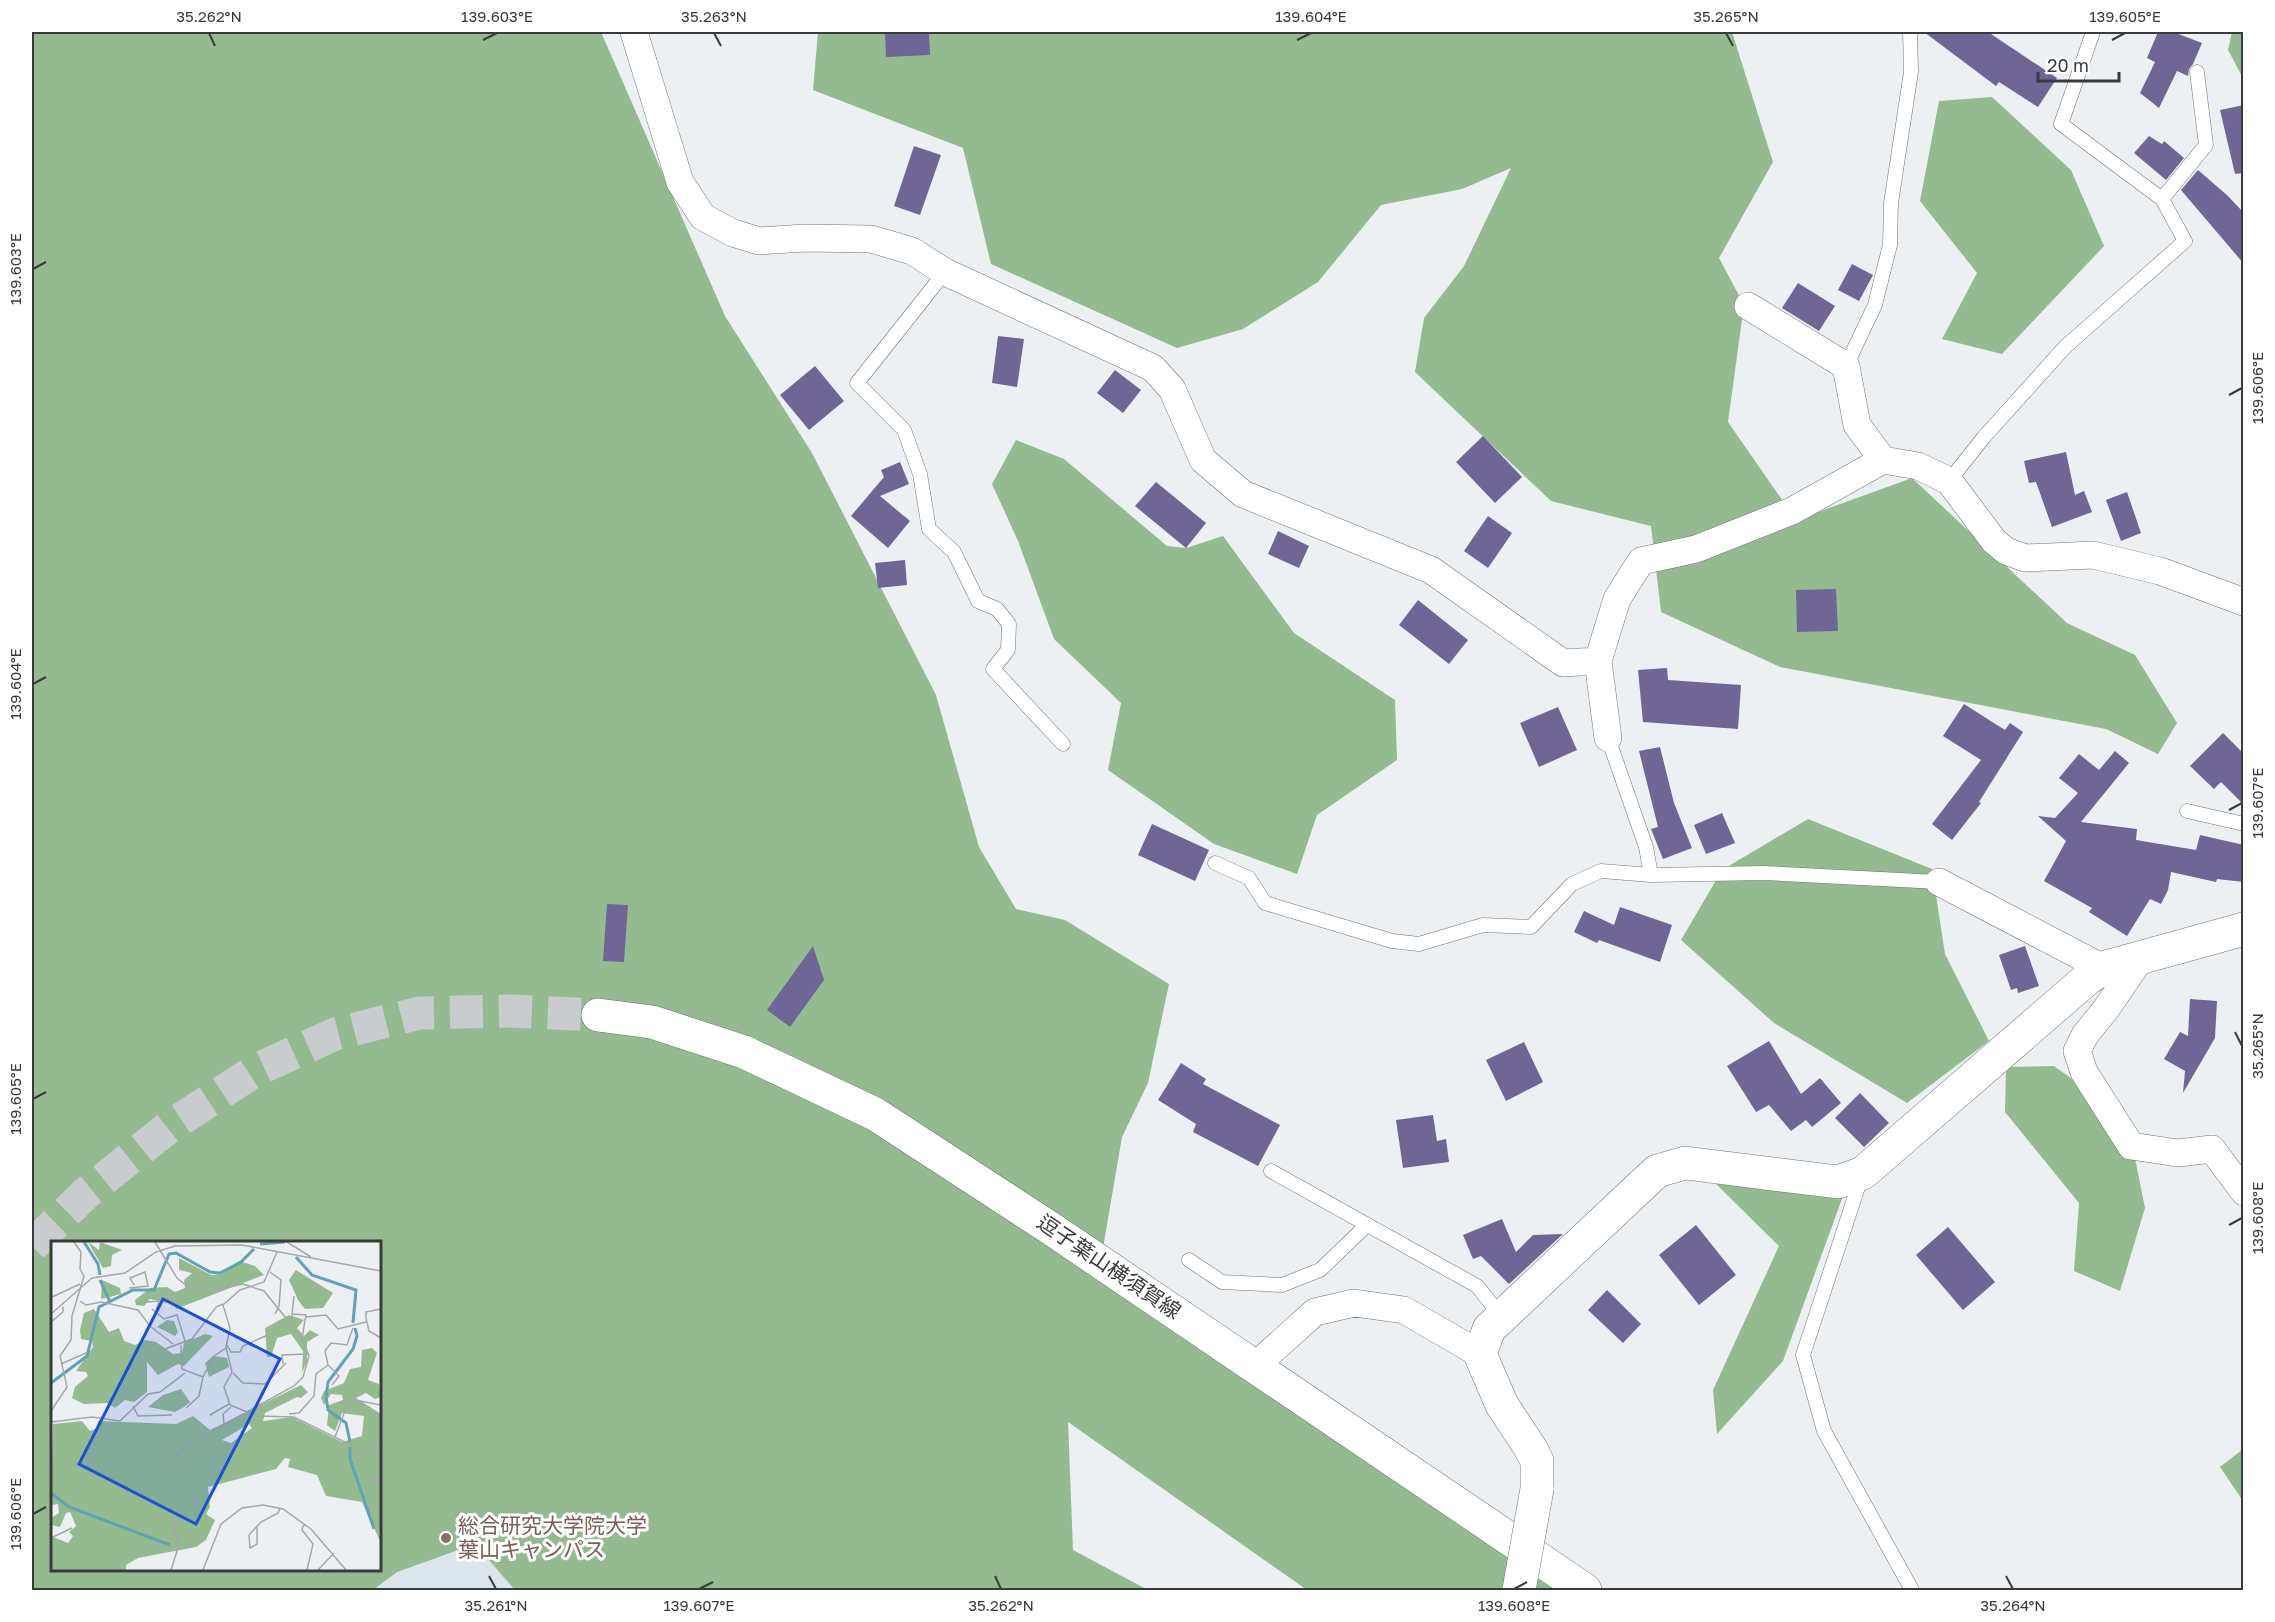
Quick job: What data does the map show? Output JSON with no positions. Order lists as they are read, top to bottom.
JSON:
{
  "streets": {
    "street": ["逗子葉山横須賀線"]
  },
  "places": ["総合研究大学院大学 葉山キャンパス"],
  "scale_bar": "20 m",
  "coordinates": [
    "35.262°N",
    "139.603°E",
    "35.263°N",
    "139.604°E",
    "35.265°N",
    "139.605°E",
    "139.606°E",
    "139.607°E",
    "139.608°E",
    "35.261°N",
    "35.264°N"
  ]
}
